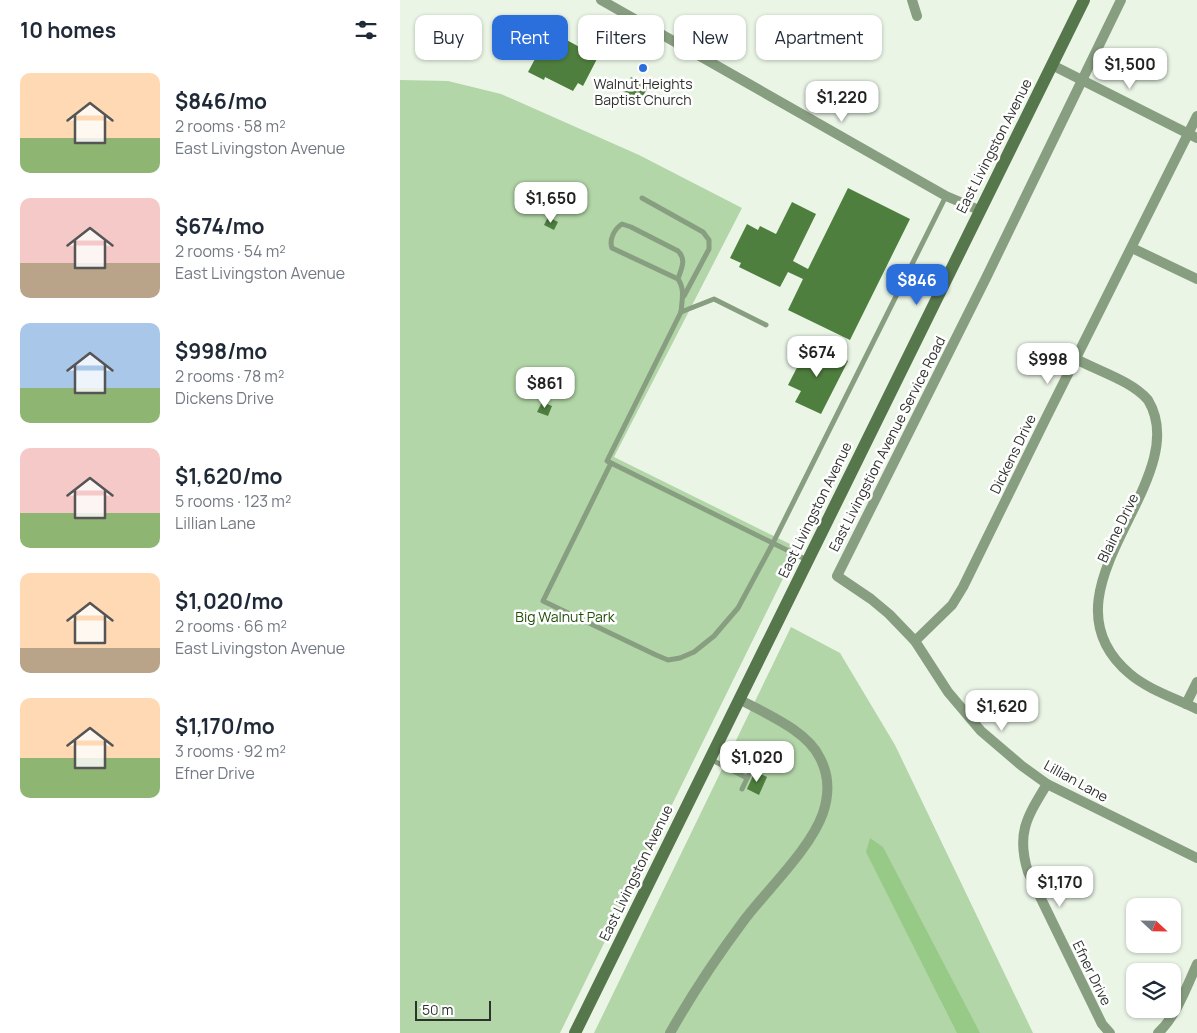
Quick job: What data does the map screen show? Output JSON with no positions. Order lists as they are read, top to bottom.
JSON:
{
  "streets": {
    "main road": ["East Livingston Avenue"],
    "street": [
      "East Livingstion Avenue Service Road",
      "Dickens Drive",
      "Blaine Drive",
      "Lillian Lane",
      "Efner Drive"
    ]
  },
  "crossings": [
    ["East Livingstion Avenue Service Road", "Lillian Lane"],
    ["Dickens Drive", "Lillian Lane"],
    ["Lillian Lane", "Efner Drive"]
  ],
  "parks": ["Big Walnut Park"],
  "places": ["Walnut Heights Baptist Church"],
  "scale_bar": "50 m",
  "north": "right",
  "page": {
    "heading": "10 homes",
    "chip": [
      "Buy",
      "Rent",
      "Filters",
      "New",
      "Apartment"
    ],
    "price": [
      "$1,500",
      "$1,220",
      "$1,650",
      "$846",
      "$674",
      "$998",
      "$861",
      "$1,620",
      "$1,020",
      "$1,170"
    ],
    "list": [
      {
        "name": "$846/mo",
        "note": "2 rooms · 58 m² · East Livingston Avenue"
      },
      {
        "name": "$674/mo",
        "note": "2 rooms · 54 m² · East Livingston Avenue"
      },
      {
        "name": "$998/mo",
        "note": "2 rooms · 78 m² · Dickens Drive"
      },
      {
        "name": "$1,620/mo",
        "note": "5 rooms · 123 m² · Lillian Lane"
      },
      {
        "name": "$1,020/mo",
        "note": "2 rooms · 66 m² · East Livingston Avenue"
      },
      {
        "name": "$1,170/mo",
        "note": "3 rooms · 92 m² · Efner Drive"
      }
    ],
    "scale": "50 m"
  }
}
